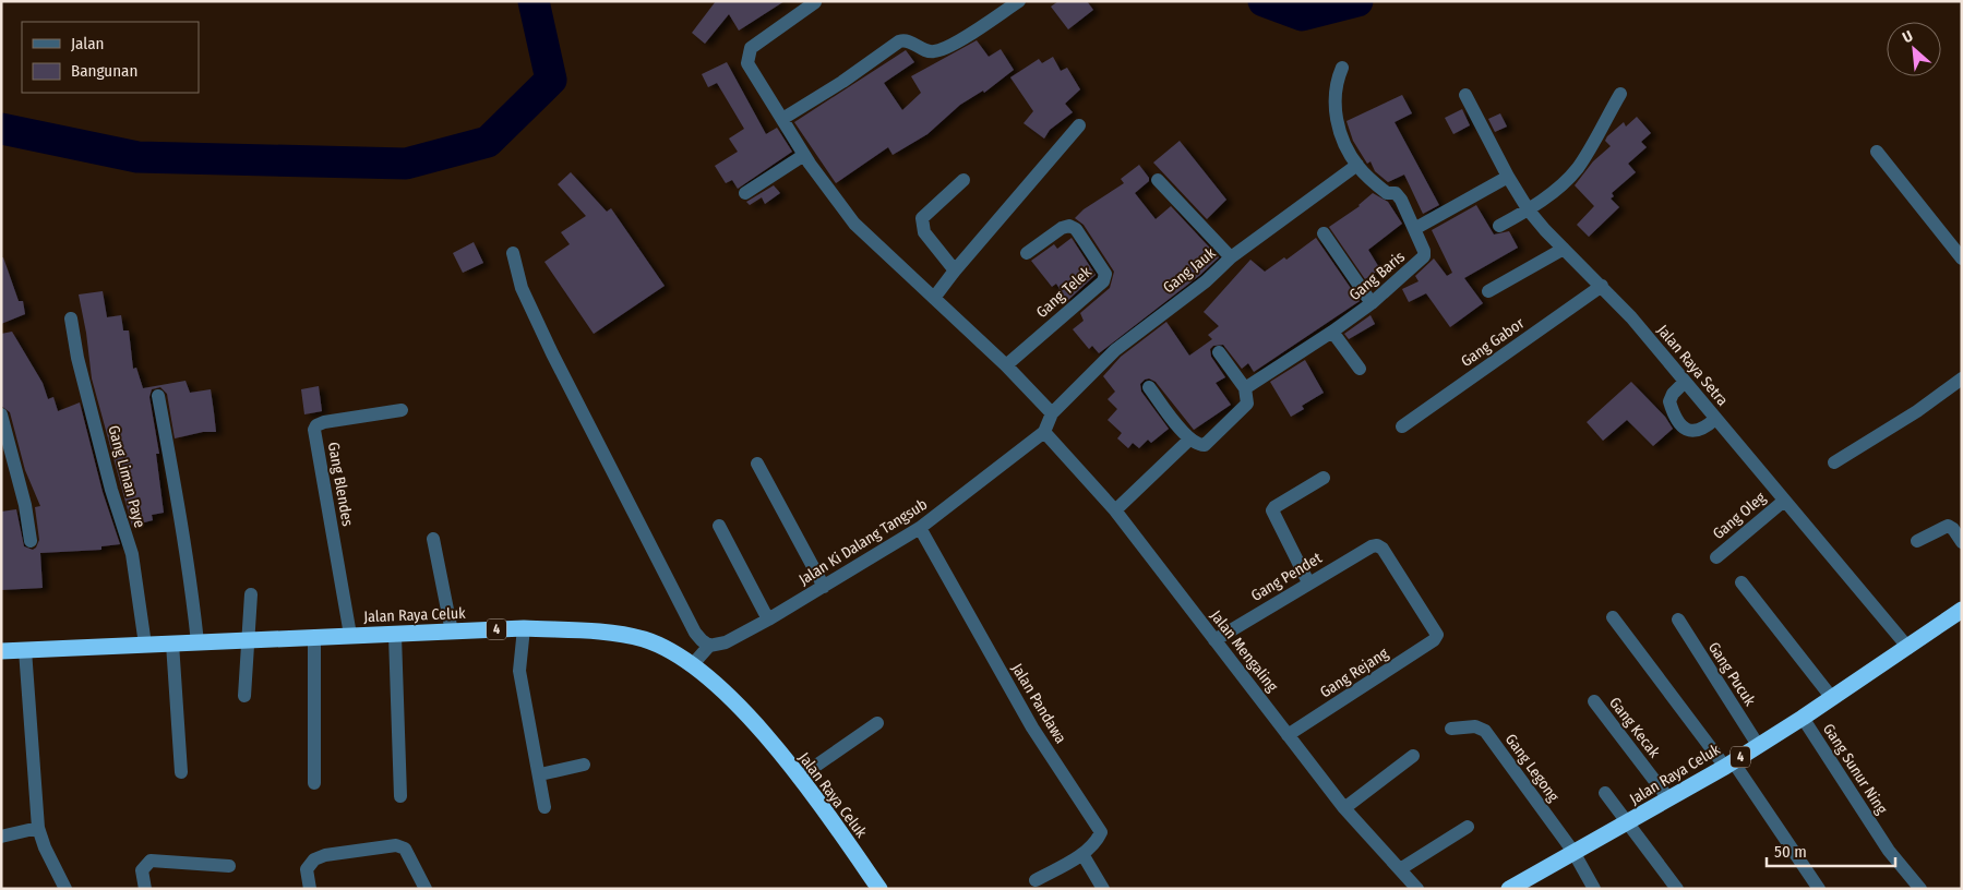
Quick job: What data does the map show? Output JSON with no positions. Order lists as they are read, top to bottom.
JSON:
{
  "streets": {
    "highway": ["Jalan Raya Celuk", "4"],
    "street": [
      "Gang Jauk",
      "Gang Baris",
      "Gang Telek",
      "Gang Gabor",
      "Jalan Raya Setra",
      "Gang Liman Paye",
      "Gang Blendes",
      "Gang Oleg",
      "Jalan Ki Dalang Tangsub",
      "Gang Pendet",
      "Jalan Mengaling",
      "Gang Rejang",
      "Gang Pucuk",
      "Jalan Pandawa",
      "Gang Kecak",
      "Gang Legong",
      "Gang Sunur Ning"
    ]
  },
  "crossings": [
    ["Gang Jauk", "Gang Baris"],
    ["Gang Gabor", "Jalan Raya Setra"],
    ["Jalan Raya Setra", "Gang Oleg"],
    ["Jalan Raya Setra", "Jalan Raya Celuk"],
    ["Gang Liman Paye", "Jalan Raya Celuk"],
    ["Gang Blendes", "Jalan Raya Celuk"],
    ["Jalan Ki Dalang Tangsub", "Jalan Mengaling"],
    ["Jalan Ki Dalang Tangsub", "Jalan Pandawa"],
    ["Gang Pendet", "Jalan Mengaling"],
    ["Gang Pendet", "Gang Rejang"],
    ["Jalan Raya Celuk", "Gang Pucuk"],
    ["Jalan Raya Celuk", "Gang Kecak"],
    ["Jalan Raya Celuk", "Gang Legong"],
    ["Jalan Raya Celuk", "Gang Sunur Ning"],
    ["Jalan Mengaling", "Gang Rejang"]
  ],
  "legend": ["Jalan", "Bangunan"],
  "scale_bar": "50 m",
  "north": "top left"
}
